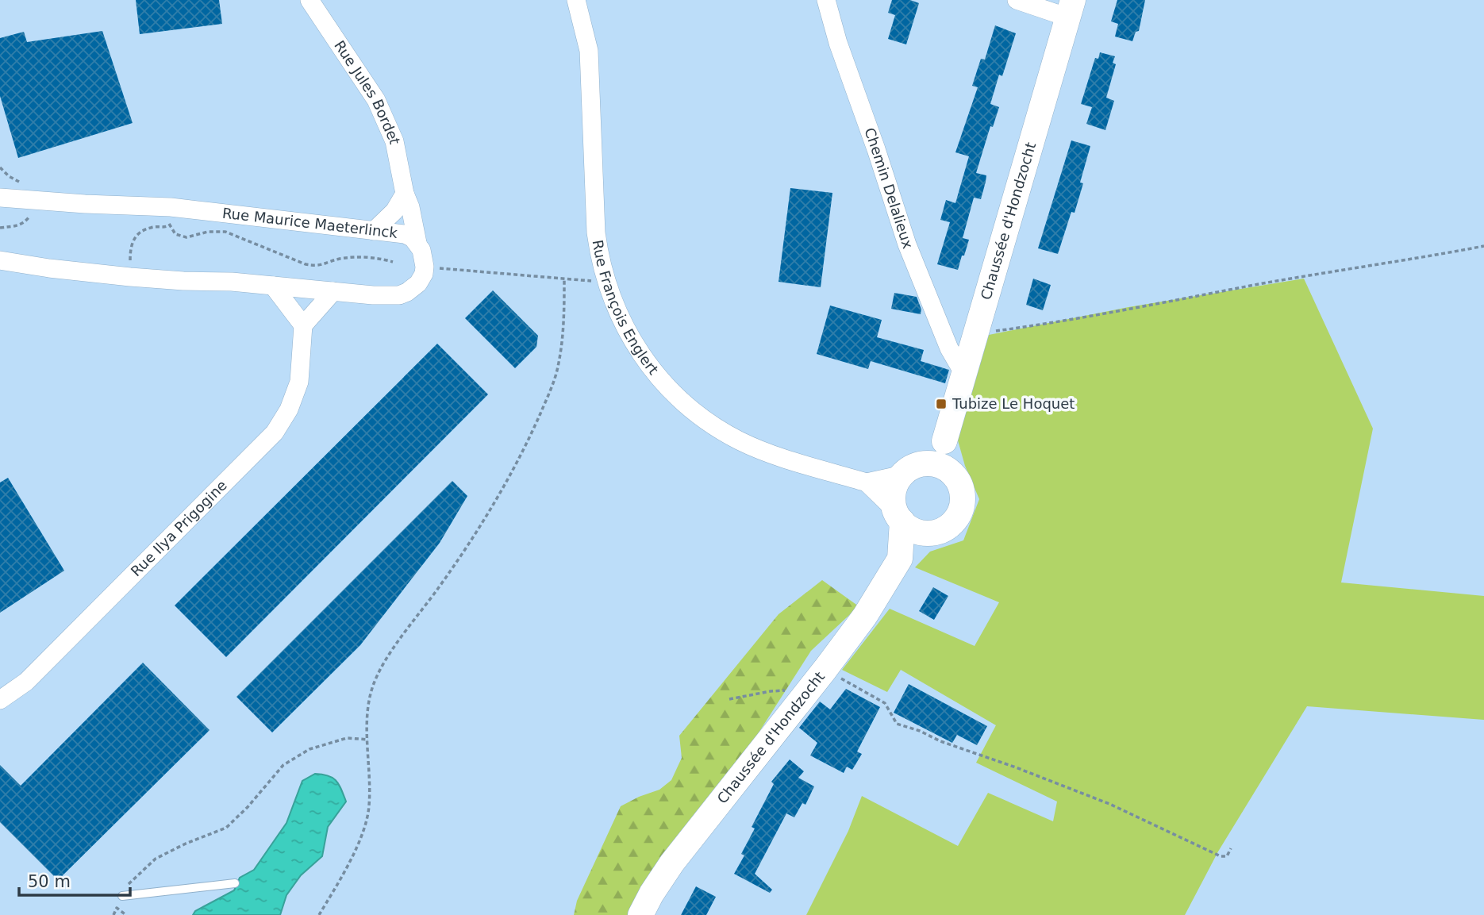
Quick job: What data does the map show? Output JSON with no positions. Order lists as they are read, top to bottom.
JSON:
{
  "streets": {
    "main road": ["Chaussée d'Hondzocht"],
    "street": [
      "Rue Jules Bordet",
      "Chemin Delalieux",
      "Rue Maurice Maeterlinck",
      "Rue François Englert",
      "Rue Ilya Prigogine"
    ]
  },
  "crossings": [
    ["Rue Jules Bordet", "Rue Maurice Maeterlinck"],
    ["Chemin Delalieux", "Chaussée d'Hondzocht"]
  ],
  "places": {
    "transit": ["Tubize Le Hoquet"]
  },
  "scale_bar": "50 m"
}
